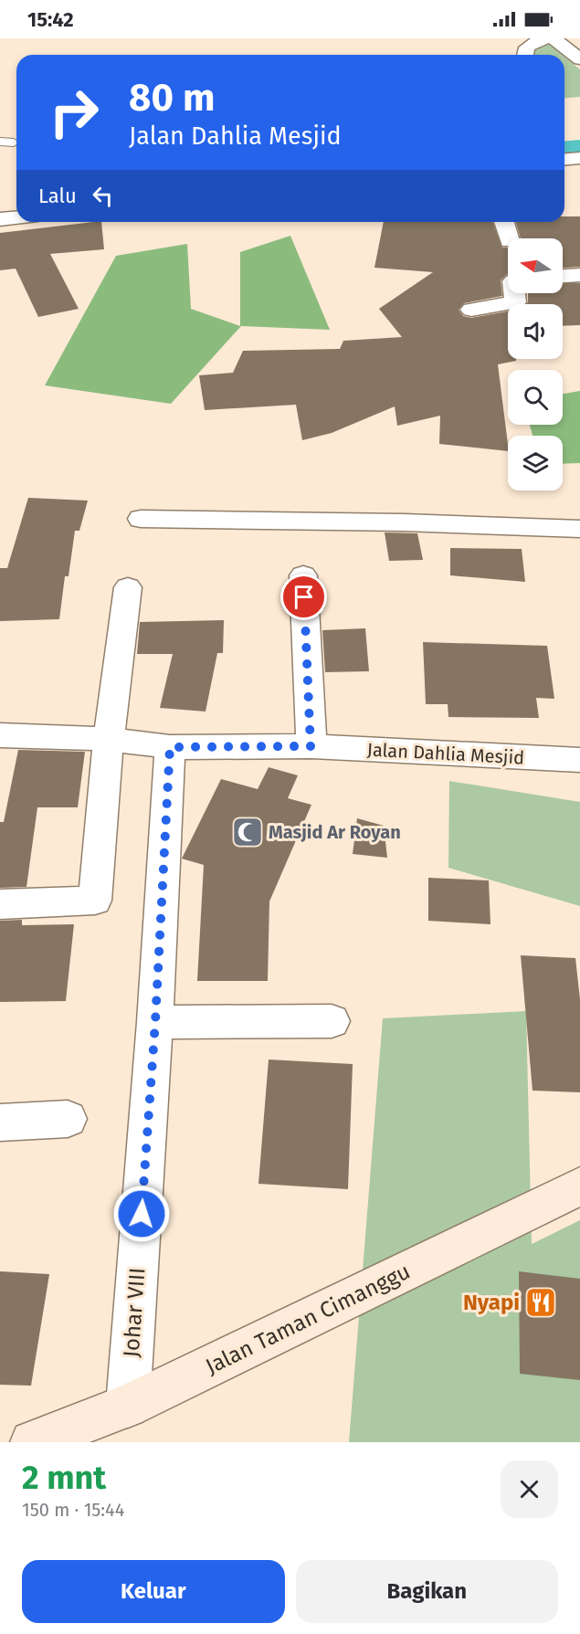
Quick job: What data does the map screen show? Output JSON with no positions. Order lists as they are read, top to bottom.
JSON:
{
  "streets": {
    "street": ["Jalan Dahlia Mesjid", "Johar VIII", "Jalan Taman Cimanggu"]
  },
  "crossings": [
    ["Jalan Dahlia Mesjid", "Johar VIII"],
    ["Johar VIII", "Jalan Taman Cimanggu"]
  ],
  "places": {
    "mosque": ["Masjid Ar Royan"],
    "restaurant": ["Nyapi"]
  },
  "north": "left",
  "page": {
    "status": "15:42",
    "turn": ["80 m", "Jalan Dahlia Mesjid"],
    "then": "Lalu",
    "heading": ["2 mnt", "150 m · 15:44"],
    "buttons": ["Keluar", "Bagikan"]
  }
}
